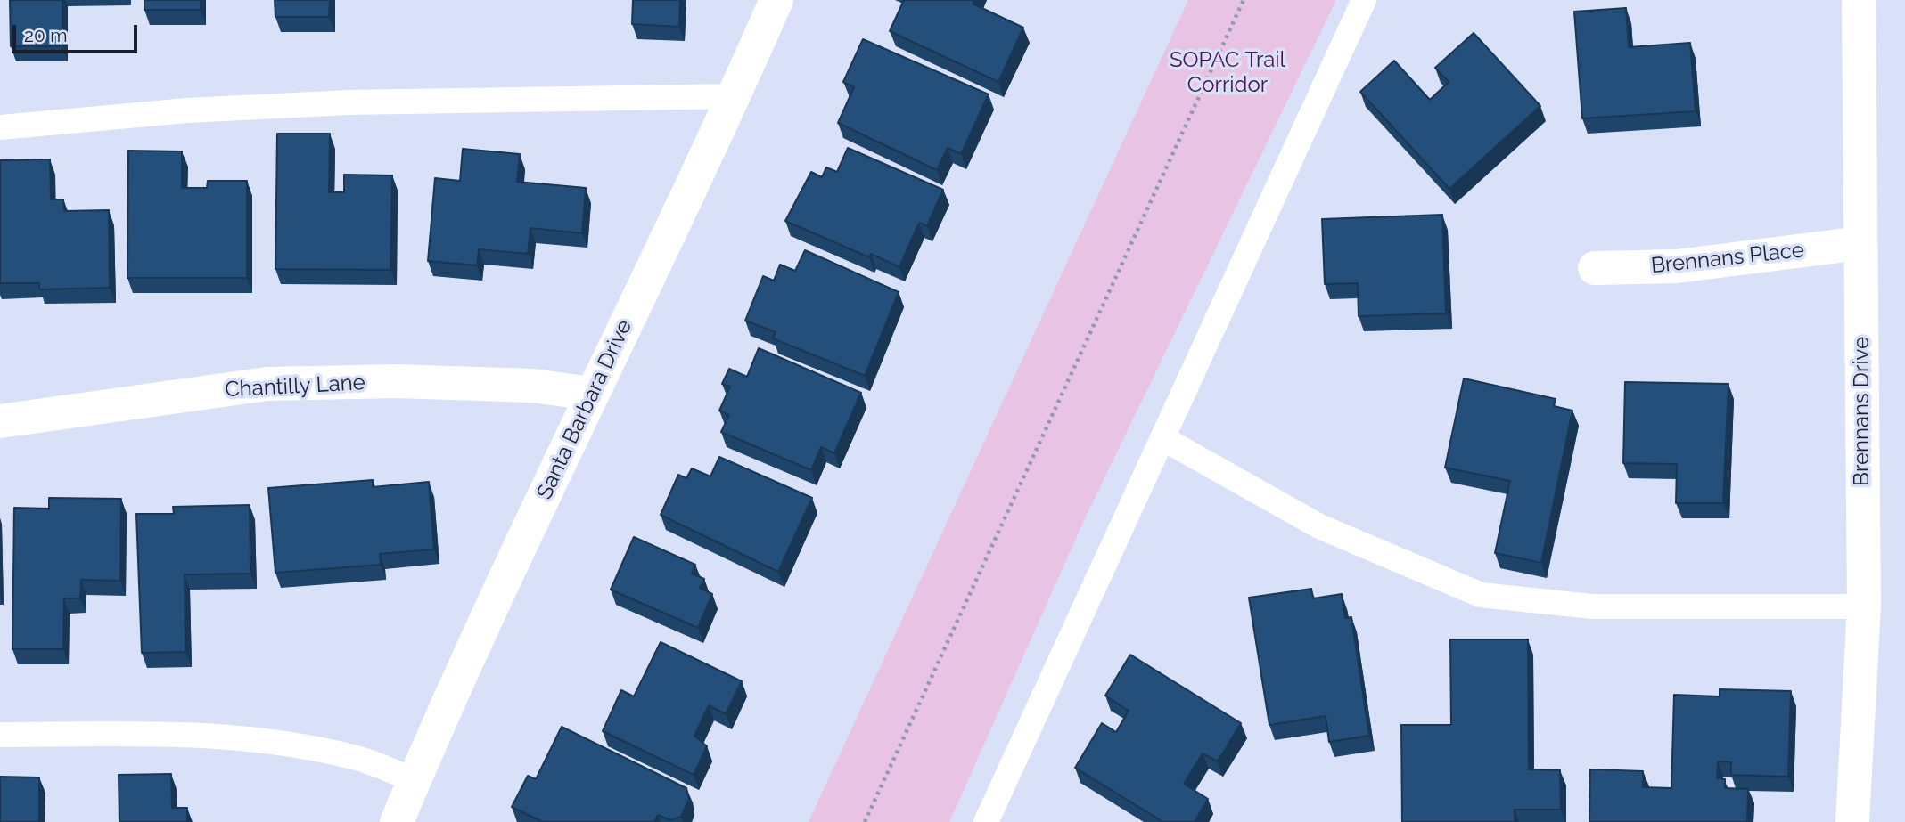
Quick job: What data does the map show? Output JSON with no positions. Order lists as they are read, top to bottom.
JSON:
{
  "streets": {
    "street": [
      "Brennans Place",
      "Chantilly Lane",
      "Santa Barbara Drive",
      "Brennans Drive"
    ]
  },
  "crossings": [
    ["Brennans Place", "Brennans Drive"],
    ["Chantilly Lane", "Santa Barbara Drive"]
  ],
  "parks": ["SOPAC Trail Corridor"],
  "scale_bar": "20 m"
}
